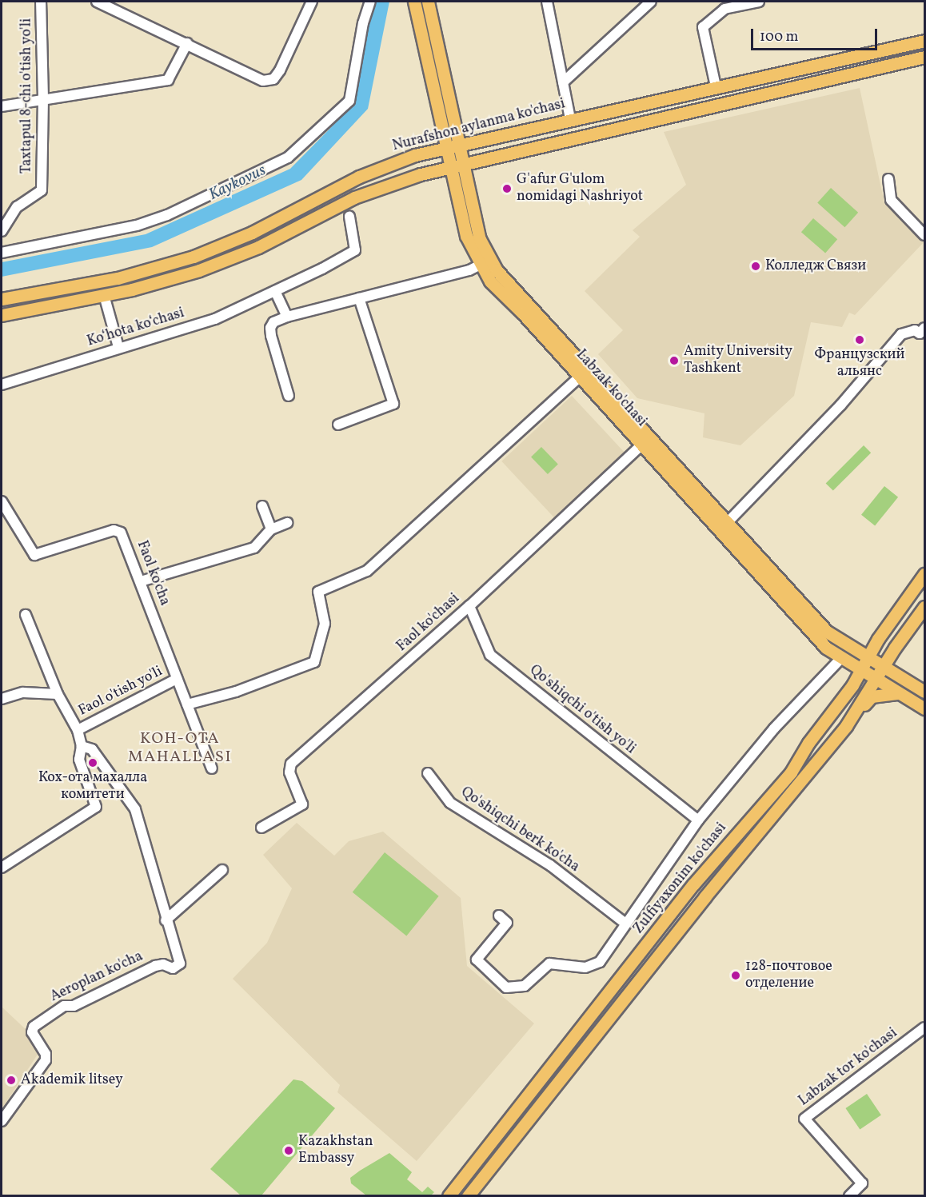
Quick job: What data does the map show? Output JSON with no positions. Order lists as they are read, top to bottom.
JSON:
{
  "streets": {
    "main road": ["Nurafshon aylanma ko'chasi", "Labzak ko'chasi", "Zulfiyaxonim ko'chasi"],
    "street": [
      "Taxtapul 8-chi o'tish yo'li",
      "Koʻhota koʻchasi",
      "Faol ko'cha",
      "Faol ko'chasi",
      "Faol o'tish yo'li",
      "Qo'shiqchi o'tish yo'li",
      "Qo'shiqchi berk ko'cha",
      "Aeroplan ko'cha",
      "Labzak tor ko'chasi"
    ]
  },
  "crossings": [
    ["Nurafshon aylanma ko'chasi", "Labzak ko'chasi"],
    ["Labzak ko'chasi", "Faol ko'chasi"],
    ["Labzak ko'chasi", "Zulfiyaxonim ko'chasi"],
    ["Faol ko'cha", "Faol o'tish yo'li"],
    ["Faol ko'chasi", "Qo'shiqchi o'tish yo'li"]
  ],
  "districts": ["KOH-OTA MAHALLASI"],
  "water": ["Kaykovus"],
  "places": [
    "G'afur G'ulom nomidagi Nashriyot",
    "Колледж Связи",
    "Французский альянс",
    "Amity University Tashkent",
    "Кох-ота махалла комитети",
    "128-почтовое отделение",
    "Akademik litsey",
    "Kazakhstan Embassy"
  ],
  "scale_bar": "100 m"
}
